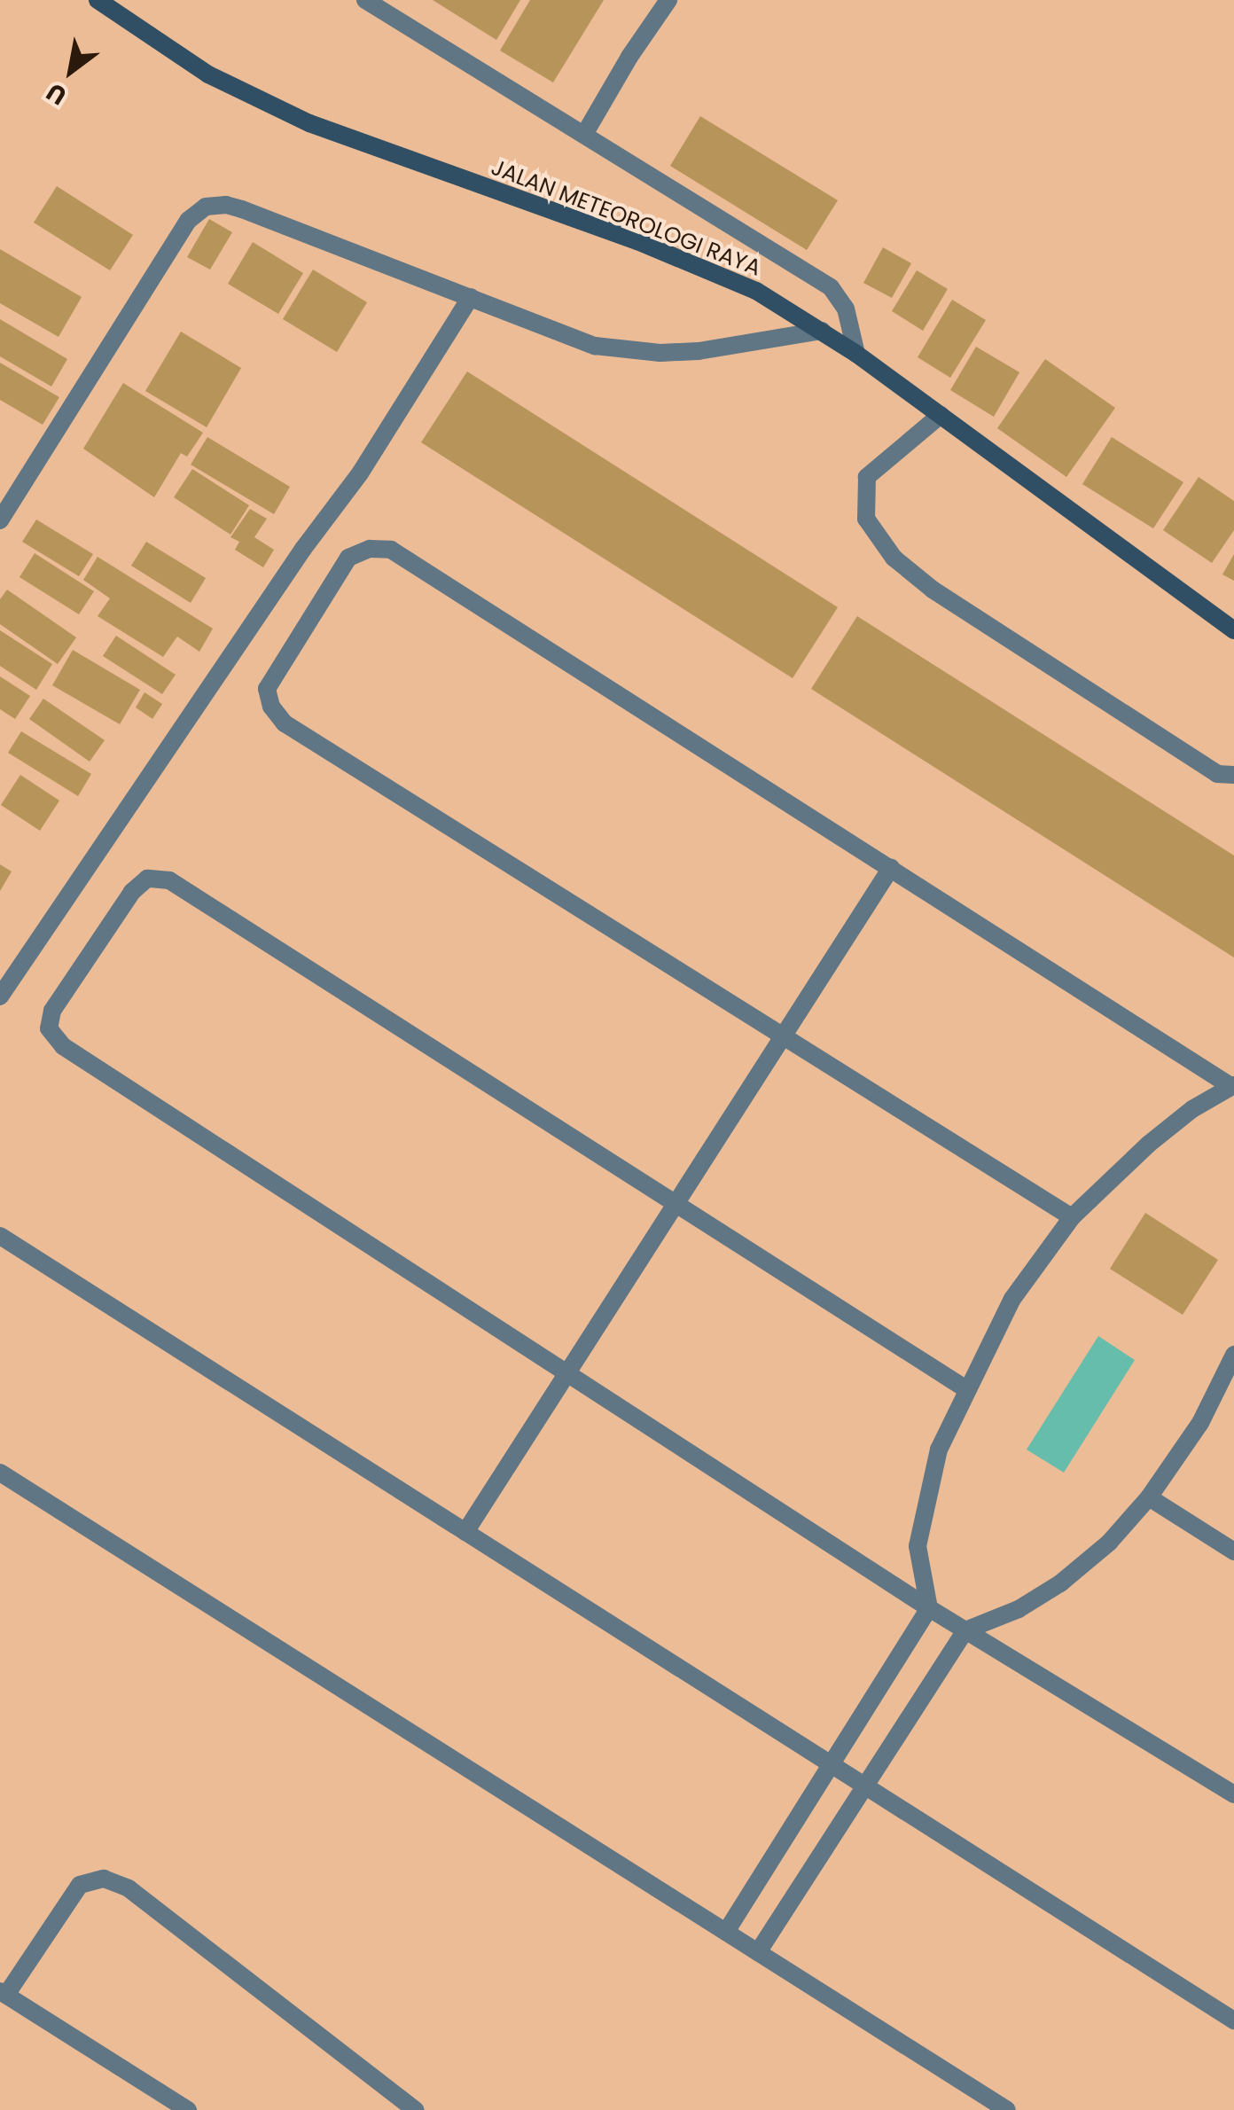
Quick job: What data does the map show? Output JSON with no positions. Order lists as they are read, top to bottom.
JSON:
{
  "streets": {
    "main road": ["JALAN METEOROLOGI RAYA"]
  },
  "north": "bottom left"
}
